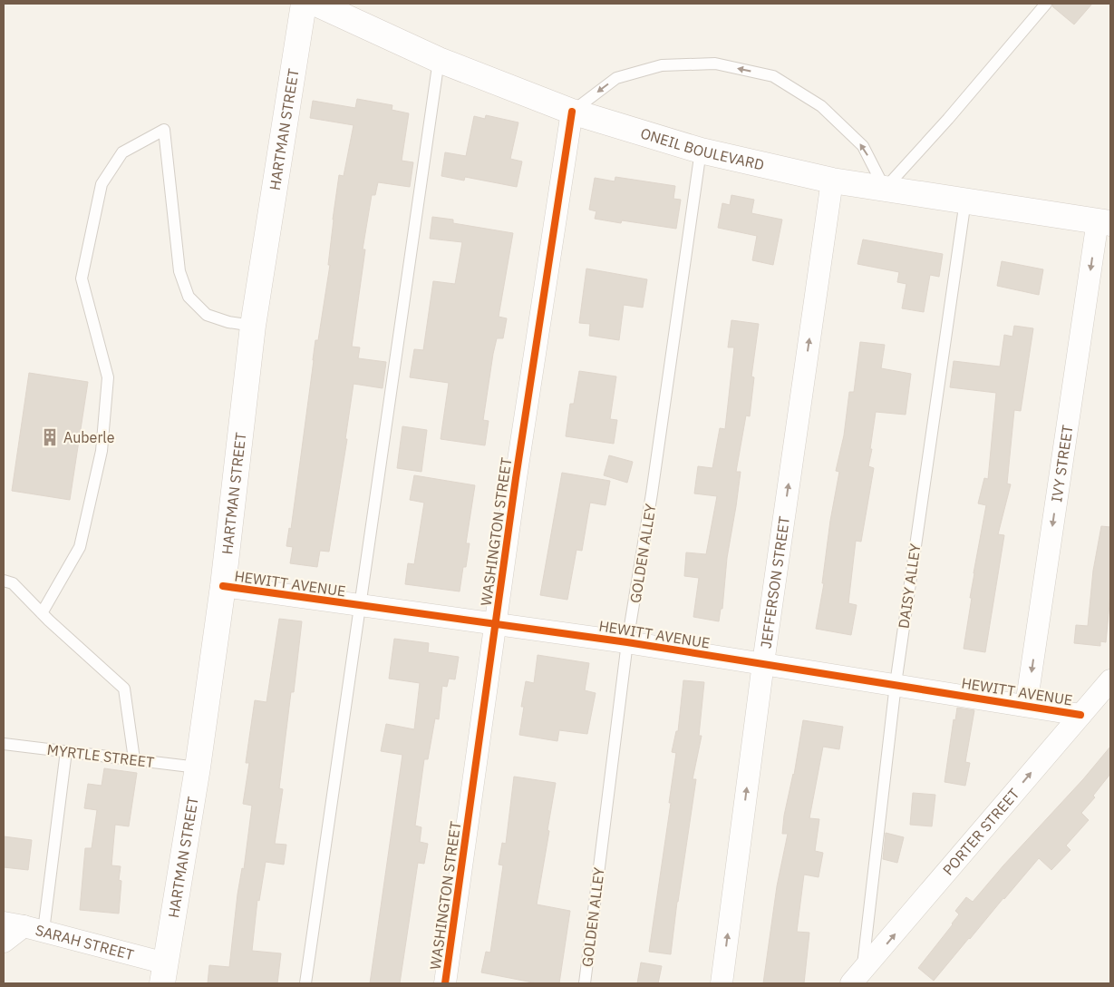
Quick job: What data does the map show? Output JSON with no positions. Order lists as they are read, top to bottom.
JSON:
{
  "streets": {
    "main road": ["HARTMAN STREET", "ONEIL BOULEVARD"],
    "street": [
      "IVY STREET",
      "WASHINGTON STREET",
      "JEFFERSON STREET",
      "HEWITT AVENUE",
      "PORTER STREET",
      "SARAH STREET"
    ],
    "lane": ["GOLDEN ALLEY", "DAISY ALLEY", "MYRTLE STREET"]
  },
  "crossings": [
    ["HARTMAN STREET", "HEWITT AVENUE"],
    ["HARTMAN STREET", "MYRTLE STREET"],
    ["HARTMAN STREET", "SARAH STREET"],
    ["ONEIL BOULEVARD", "IVY STREET"],
    ["ONEIL BOULEVARD", "WASHINGTON STREET"],
    ["ONEIL BOULEVARD", "GOLDEN ALLEY"],
    ["ONEIL BOULEVARD", "JEFFERSON STREET"],
    ["ONEIL BOULEVARD", "DAISY ALLEY"],
    ["IVY STREET", "HEWITT AVENUE"],
    ["WASHINGTON STREET", "HEWITT AVENUE"],
    ["GOLDEN ALLEY", "HEWITT AVENUE"],
    ["JEFFERSON STREET", "HEWITT AVENUE"],
    ["HEWITT AVENUE", "DAISY ALLEY"],
    ["HEWITT AVENUE", "PORTER STREET"],
    ["DAISY ALLEY", "PORTER STREET"]
  ],
  "one_way": ["IVY STREET", "JEFFERSON STREET", "PORTER STREET"],
  "places": {
    "building": ["Auberle"]
  }
}
